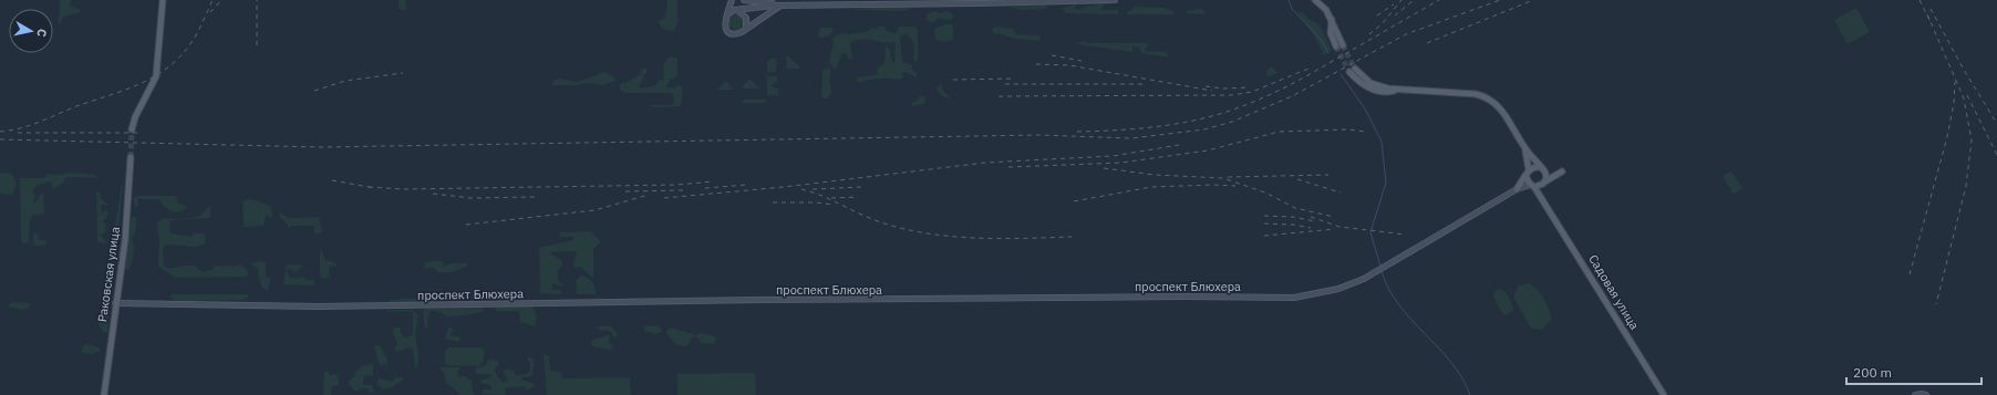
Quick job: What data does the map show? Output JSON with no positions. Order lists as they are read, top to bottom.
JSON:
{
  "streets": {
    "main road": ["Раковская улица", "проспект Блюхера", "Садовая улица"]
  },
  "crossings": [
    ["Раковская улица", "проспект Блюхера"],
    ["проспект Блюхера", "Садовая улица"]
  ],
  "scale_bar": "200 m",
  "north": "right"
}
